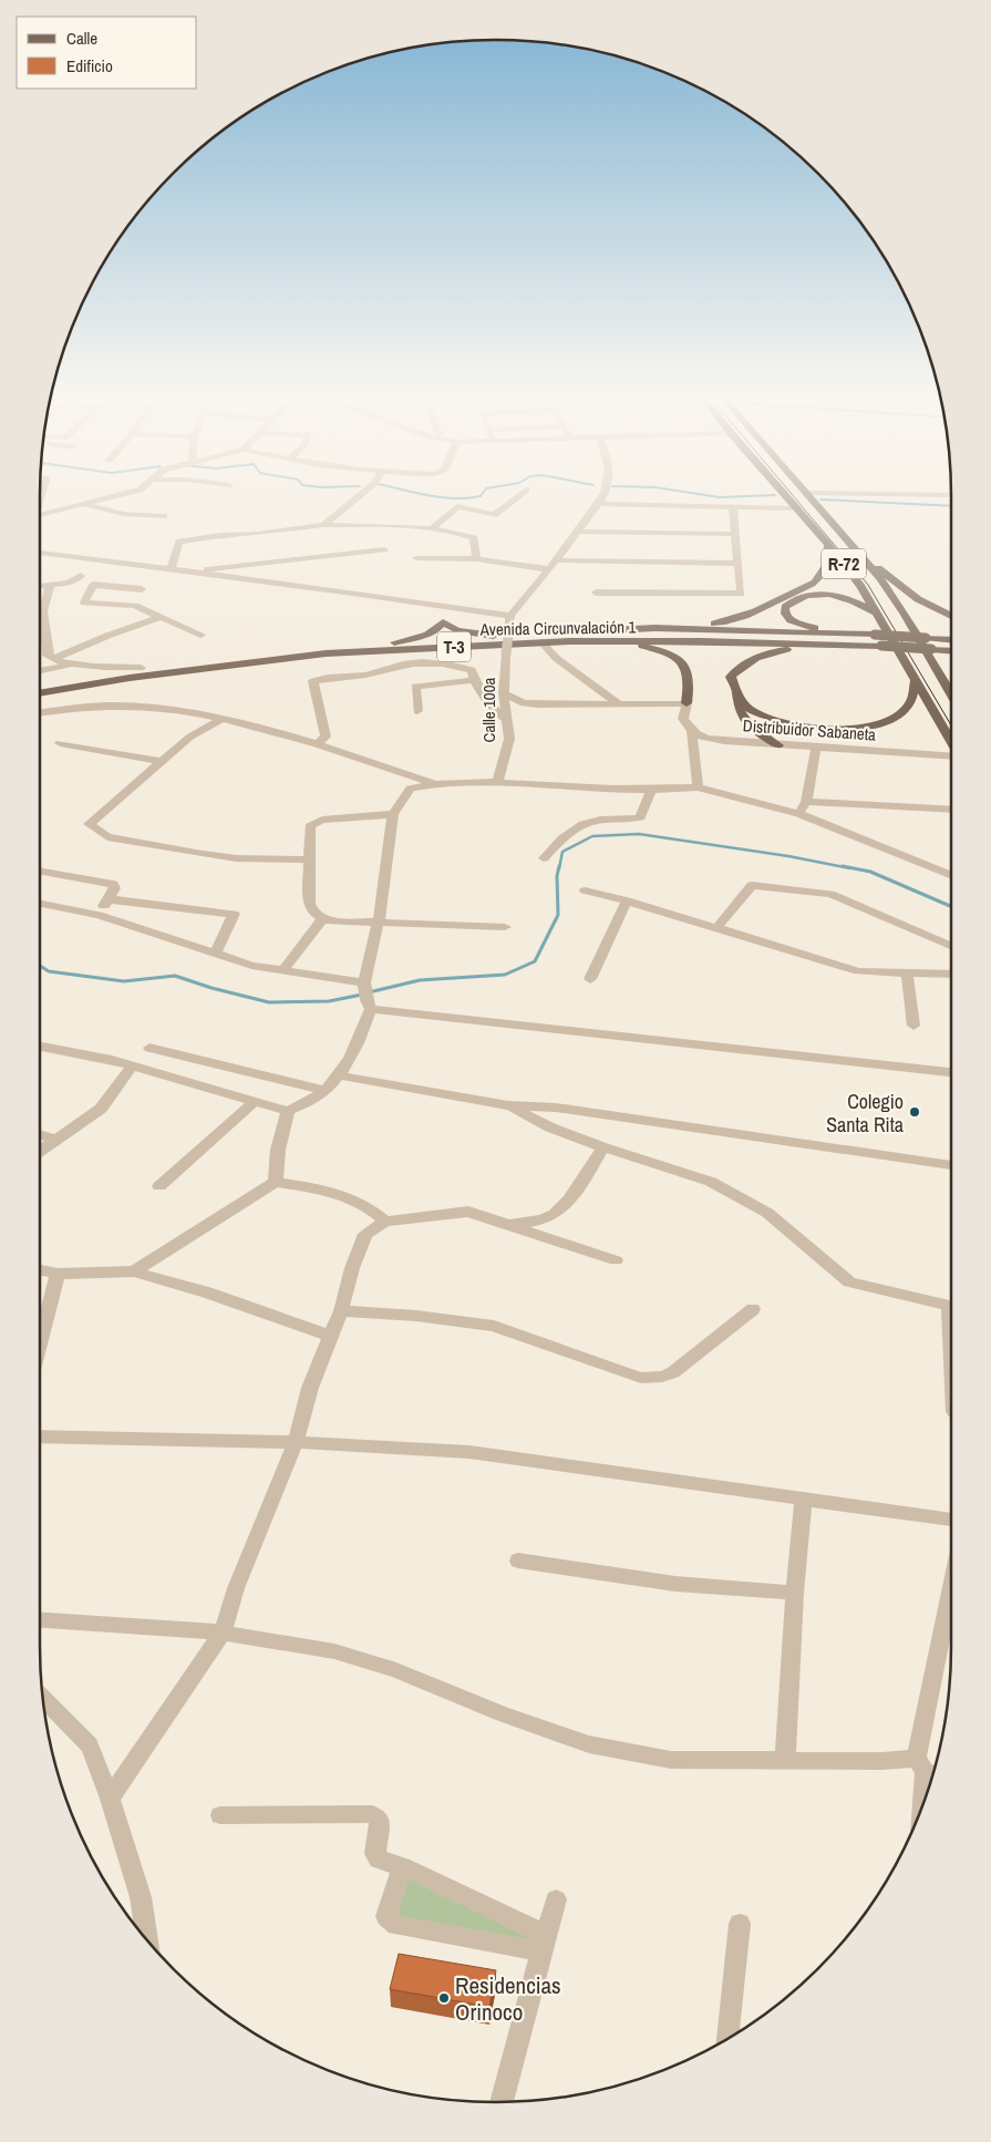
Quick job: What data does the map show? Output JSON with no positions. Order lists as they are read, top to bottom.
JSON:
{
  "streets": {
    "main road": ["R-72", "Avenida Circunvalación 1", "T-3"],
    "street": ["Calle 100a", "Distribuidor Sabaneta"]
  },
  "places": ["Colegio Santa Rita", "Residencias Orinoco"],
  "legend": ["Calle", "Edificio"]
}
